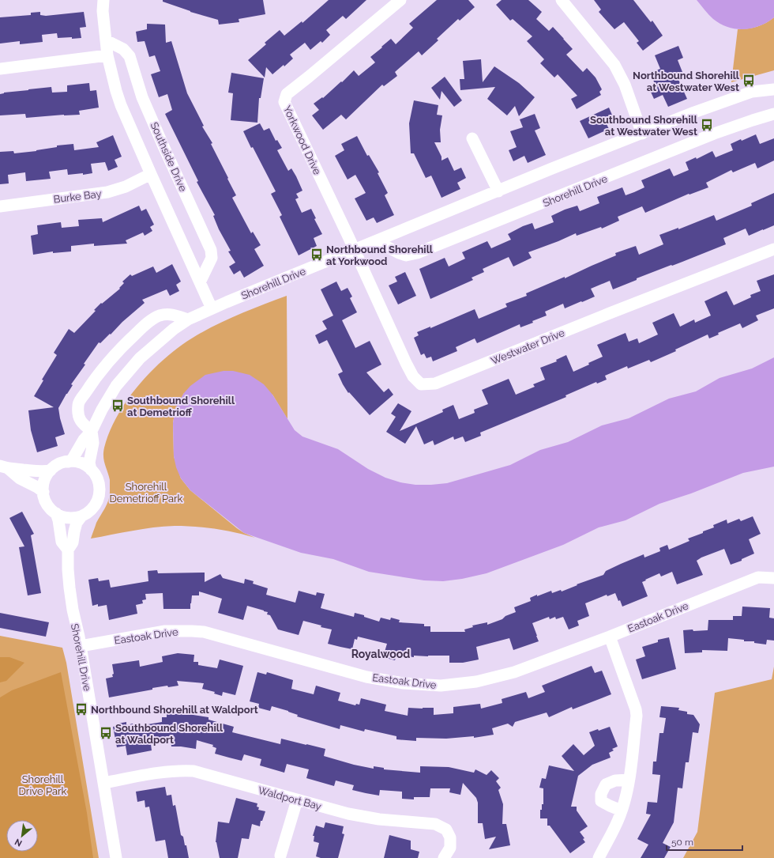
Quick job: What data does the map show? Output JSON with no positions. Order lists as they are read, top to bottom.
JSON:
{
  "streets": {
    "street": [
      "Yorkwood Drive",
      "Southside Drive",
      "Shorehill Drive",
      "Burke Bay",
      "Westwater Drive",
      "Eastoak Drive",
      "Waldport Bay"
    ]
  },
  "crossings": [
    ["Yorkwood Drive", "Shorehill Drive"],
    ["Yorkwood Drive", "Westwater Drive"],
    ["Shorehill Drive", "Westwater Drive"],
    ["Shorehill Drive", "Eastoak Drive"],
    ["Shorehill Drive", "Waldport Bay"]
  ],
  "districts": ["Royalwood"],
  "parks": ["Shorehill Demetrioff Park", "Shorehill Drive Park"],
  "places": {
    "bus stop": [
      "Northbound Shorehill at Westwater West",
      "Southbound Shorehill at Westwater West",
      "Northbound Shorehill at Yorkwood",
      "Southbound Shorehill at Demetrioff",
      "Northbound Shorehill at Waldport",
      "Southbound Shorehill at Waldport"
    ]
  },
  "scale_bar": "50 m",
  "north": "bottom left"
}
